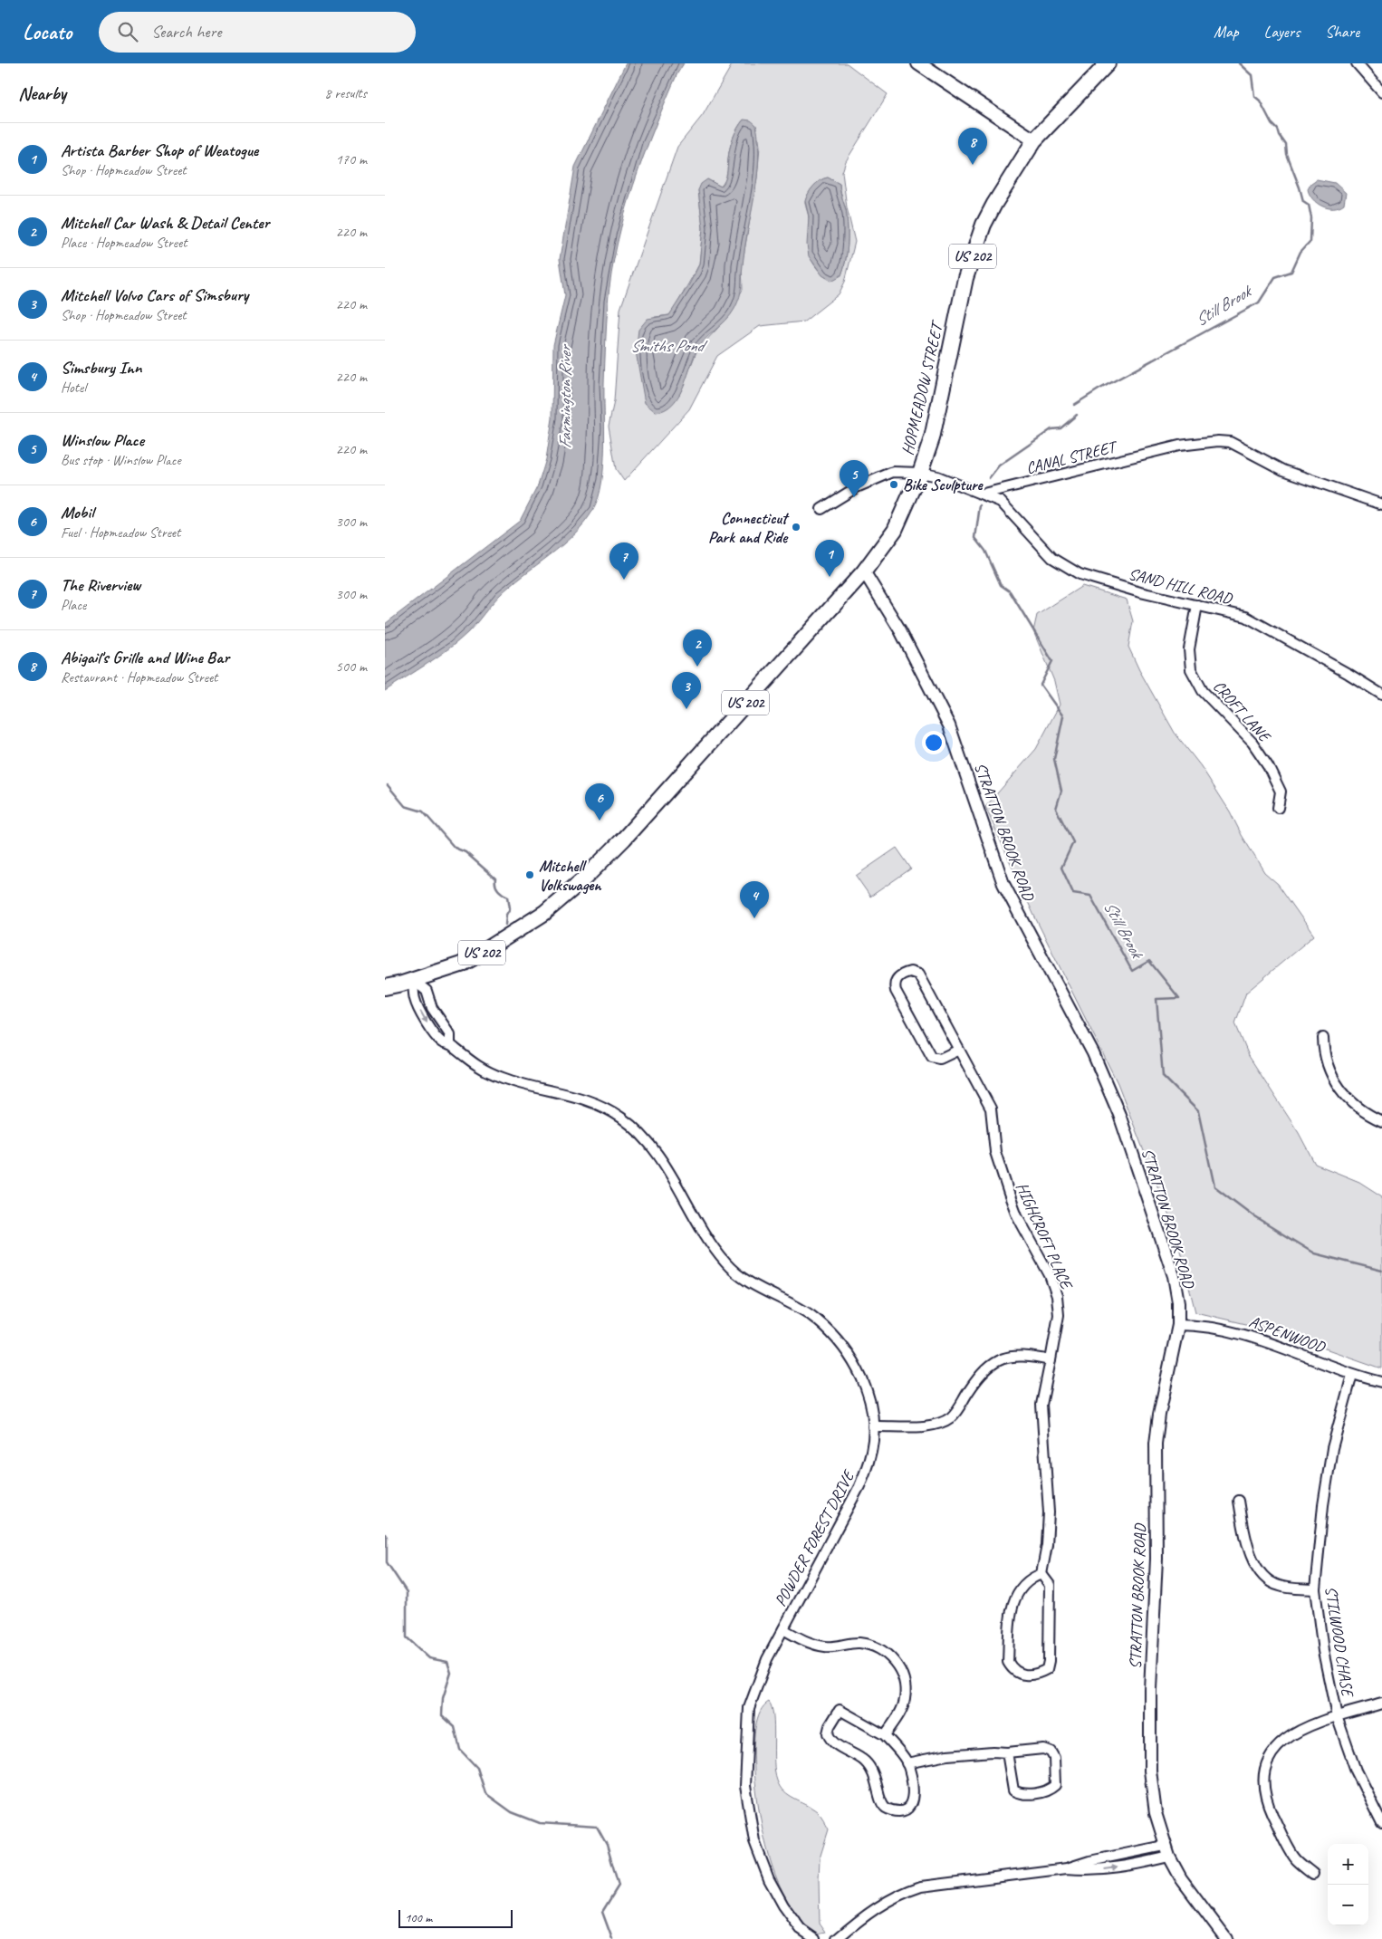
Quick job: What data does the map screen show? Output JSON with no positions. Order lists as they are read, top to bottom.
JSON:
{
  "streets": {
    "highway": ["US 202", "HOPMEADOW STREET"],
    "street": [
      "CANAL STREET",
      "SAND HILL ROAD",
      "CROFT LANE",
      "STRATTON BROOK ROAD",
      "HIGHCROFT PLACE",
      "ASPENWOOD",
      "POWDER FOREST DRIVE",
      "STILWOOD CHASE"
    ]
  },
  "crossings": [
    ["HOPMEADOW STREET", "STRATTON BROOK ROAD"],
    ["HOPMEADOW STREET", "POWDER FOREST DRIVE"],
    ["CANAL STREET", "SAND HILL ROAD"],
    ["SAND HILL ROAD", "CROFT LANE"],
    ["STRATTON BROOK ROAD", "ASPENWOOD"],
    ["ASPENWOOD", "STILWOOD CHASE"]
  ],
  "water": ["Still Brook", "Smiths Pond", "Farmington River"],
  "places": ["Bike Sculpture", "Connecticut Park and Ride", "Mitchell Volkswagen"],
  "scale_bar": "100 m",
  "page": {
    "header": "Locato",
    "search": "Search here",
    "nav": ["Map", "Layers", "Share"],
    "heading": ["Nearby", "8 results"],
    "list": [
      {
        "mark": "1",
        "name": "Artista Barber Shop of Weatogue",
        "note": "Shop · Hopmeadow Street",
        "value": "170 m"
      },
      {
        "mark": "2",
        "name": "Mitchell Car Wash & Detail Center",
        "note": "Place · Hopmeadow Street",
        "value": "220 m"
      },
      {
        "mark": "3",
        "name": "Mitchell Volvo Cars of Simsbury",
        "note": "Shop · Hopmeadow Street",
        "value": "220 m"
      },
      {
        "mark": "4",
        "name": "Simsbury Inn",
        "note": "Hotel",
        "value": "220 m"
      },
      {
        "mark": "5",
        "name": "Winslow Place",
        "note": "Bus stop · Winslow Place",
        "value": "220 m"
      },
      {
        "mark": "6",
        "name": "Mobil",
        "note": "Fuel · Hopmeadow Street",
        "value": "300 m"
      },
      {
        "mark": "7",
        "name": "The Riverview",
        "note": "Place",
        "value": "300 m"
      },
      {
        "mark": "8",
        "name": "Abigail's Grille and Wine Bar",
        "note": "Restaurant · Hopmeadow Street",
        "value": "500 m"
      }
    ],
    "pins": [
      "8",
      "5",
      "1",
      "7",
      "2",
      "3",
      "6",
      "4"
    ],
    "map_buttons": ["+", "−"],
    "scale": "100 m"
  }
}
